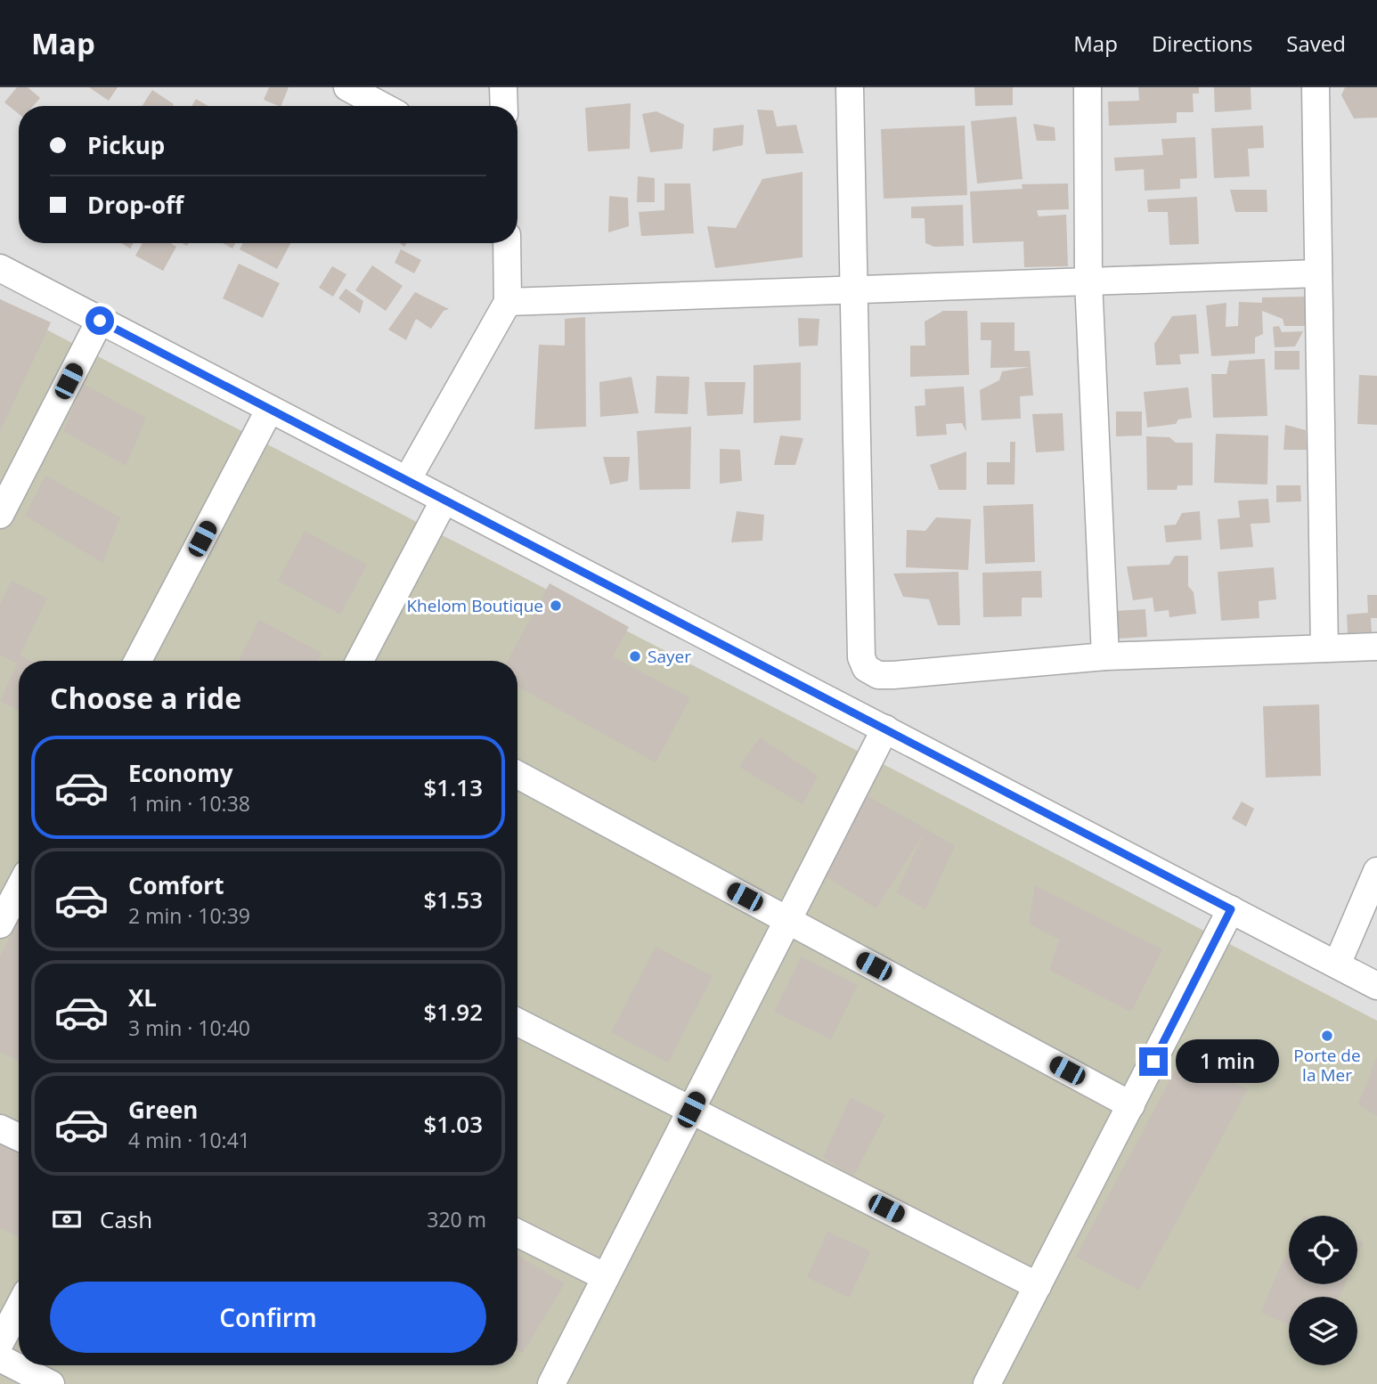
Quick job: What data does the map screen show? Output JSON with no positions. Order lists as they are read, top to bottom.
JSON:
{
  "places": ["Khelom Boutique", "Sayer", "Porte de la Mer"],
  "page": {
    "header": "Map",
    "nav": ["Map", "Directions", "Saved"],
    "banner": ["Pickup", "Drop-off"],
    "heading": "Choose a ride",
    "list": [
      {
        "name": "Economy",
        "note": "1 min · 10:38",
        "value": "$1.13"
      },
      {
        "name": "Comfort",
        "note": "2 min · 10:39",
        "value": "$1.53"
      },
      {
        "name": "XL",
        "note": "3 min · 10:40",
        "value": "$1.92"
      },
      {
        "name": "Green",
        "note": "4 min · 10:41",
        "value": "$1.03"
      }
    ],
    "bubble": "1 min",
    "pay": ["Cash", "320 m"],
    "buttons": "Confirm"
  }
}
